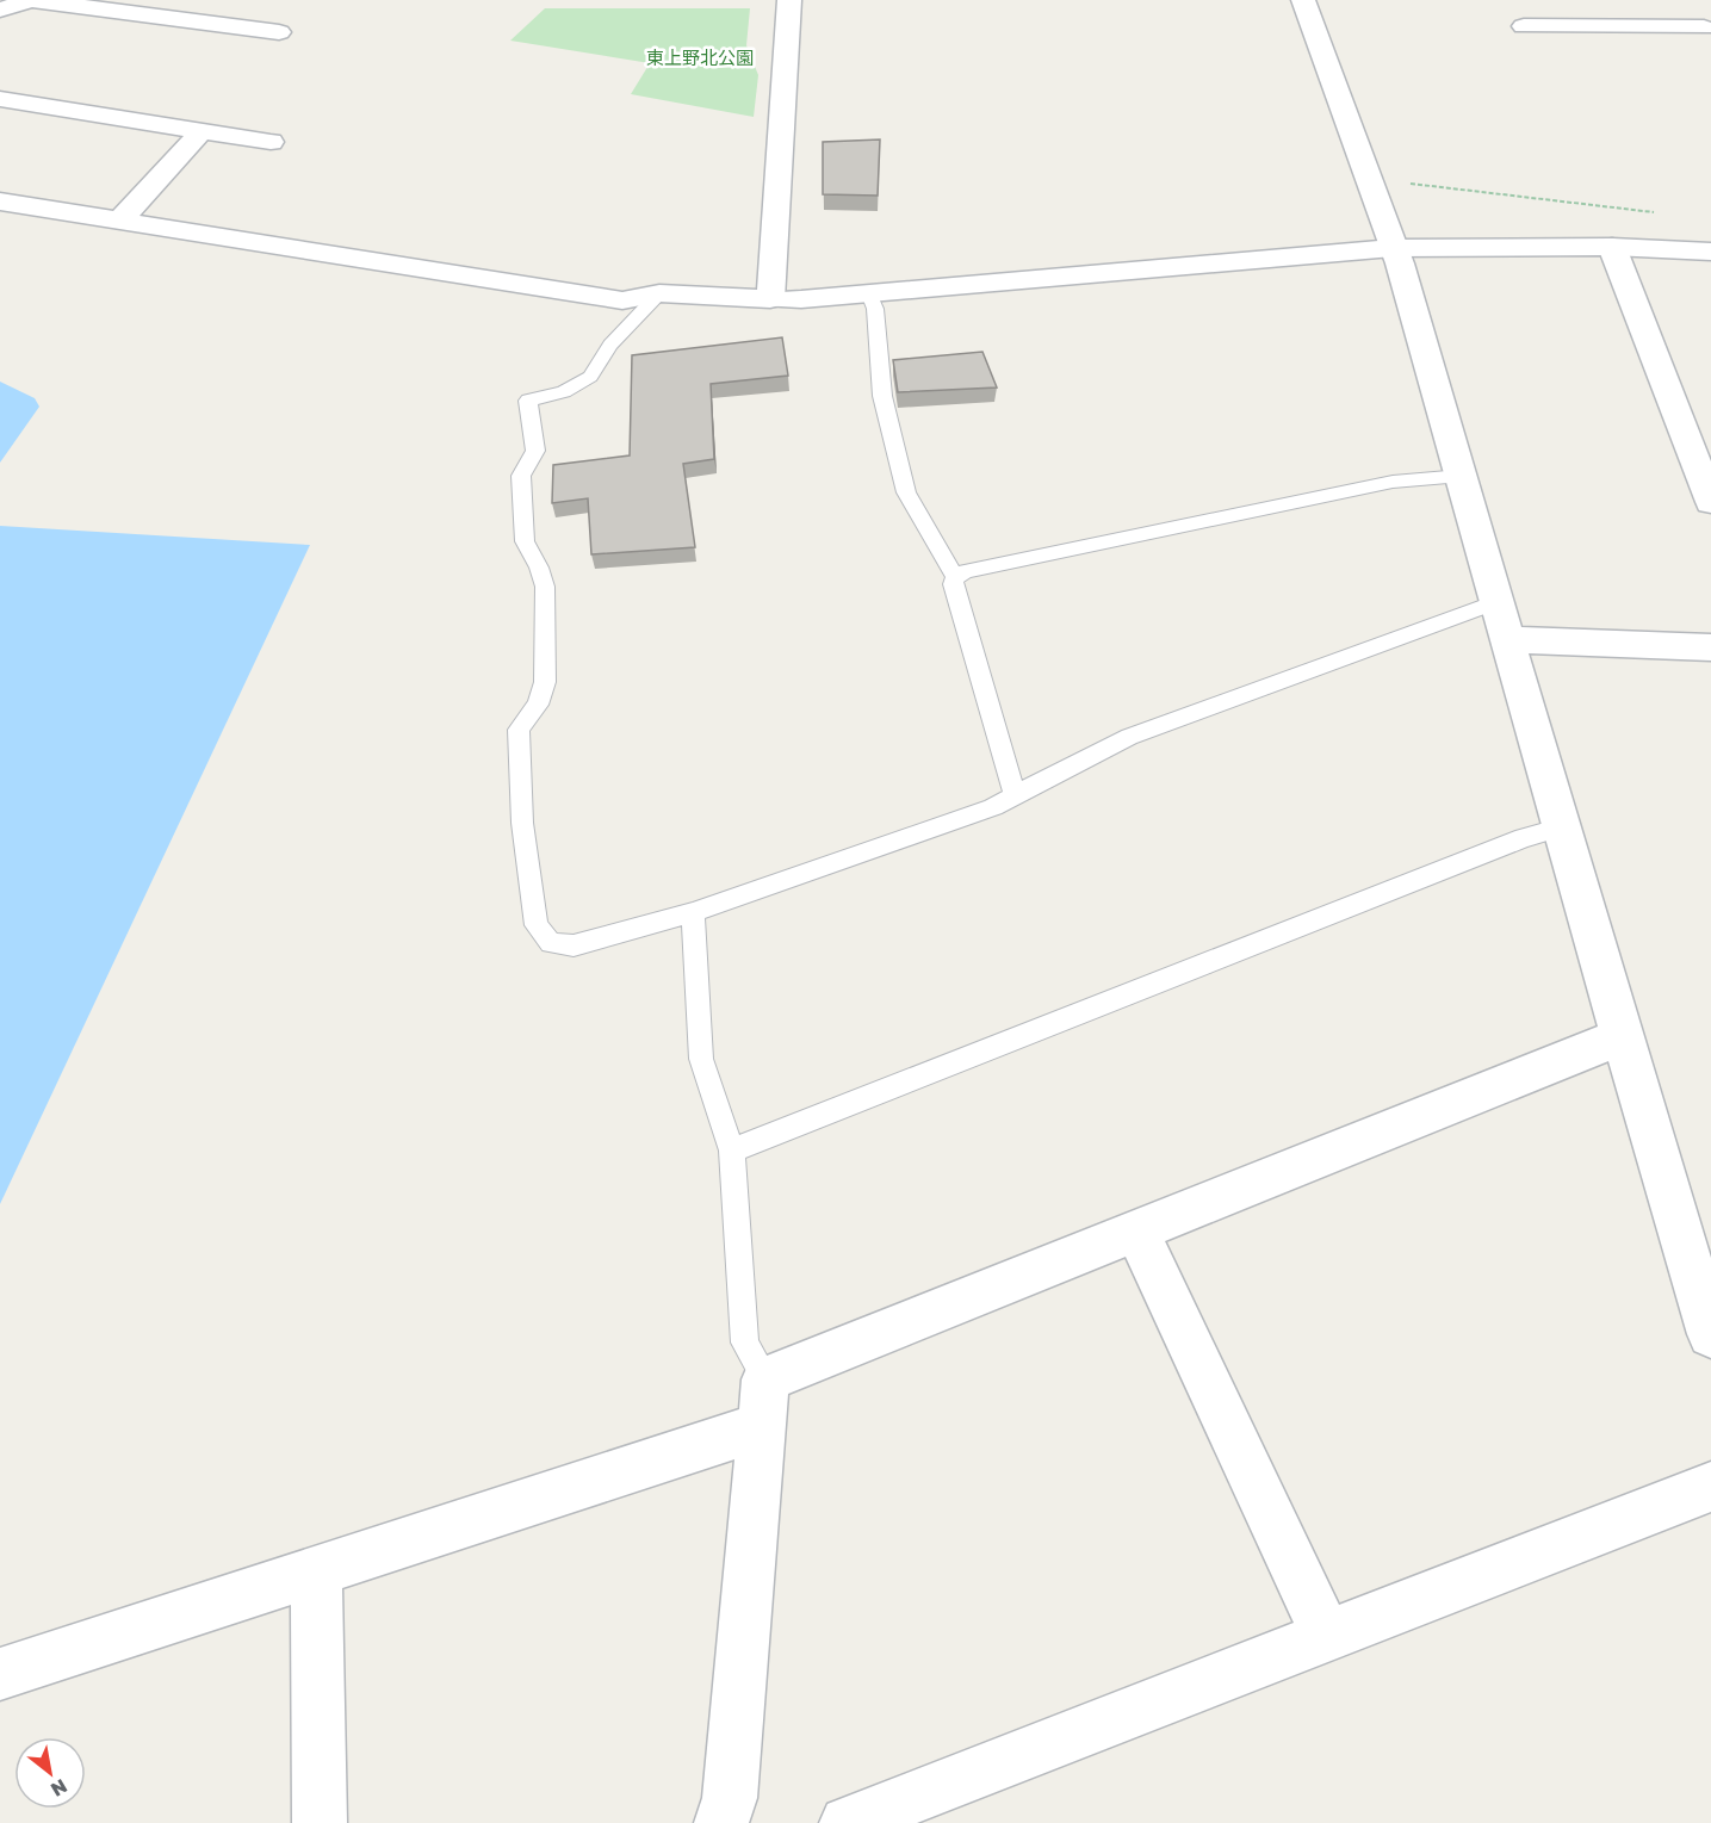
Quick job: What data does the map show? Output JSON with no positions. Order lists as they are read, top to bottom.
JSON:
{
  "parks": ["東上野北公園"],
  "north": "bottom right"
}
